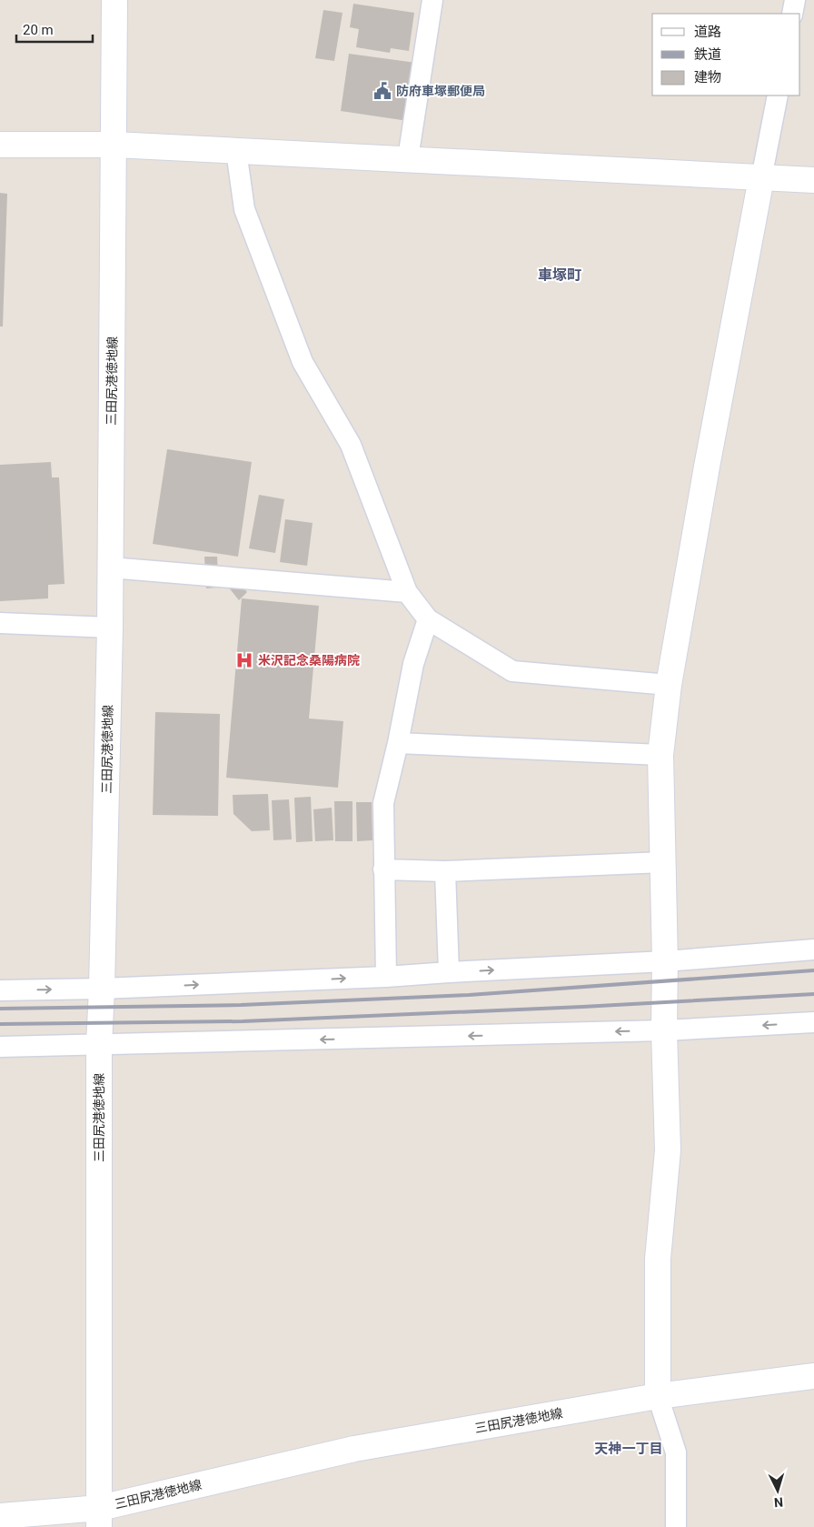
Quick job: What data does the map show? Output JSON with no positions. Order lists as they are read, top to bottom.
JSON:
{
  "streets": {
    "main road": ["三田尻港徳地線"]
  },
  "districts": ["車塚町", "天神一丁目"],
  "places": {
    "public building": ["防府車塚郵便局"],
    "hospital": ["米沢記念桑陽病院"]
  },
  "legend": ["道路", "鉄道", "建物"],
  "scale_bar": "20 m",
  "north": "bottom"
}
